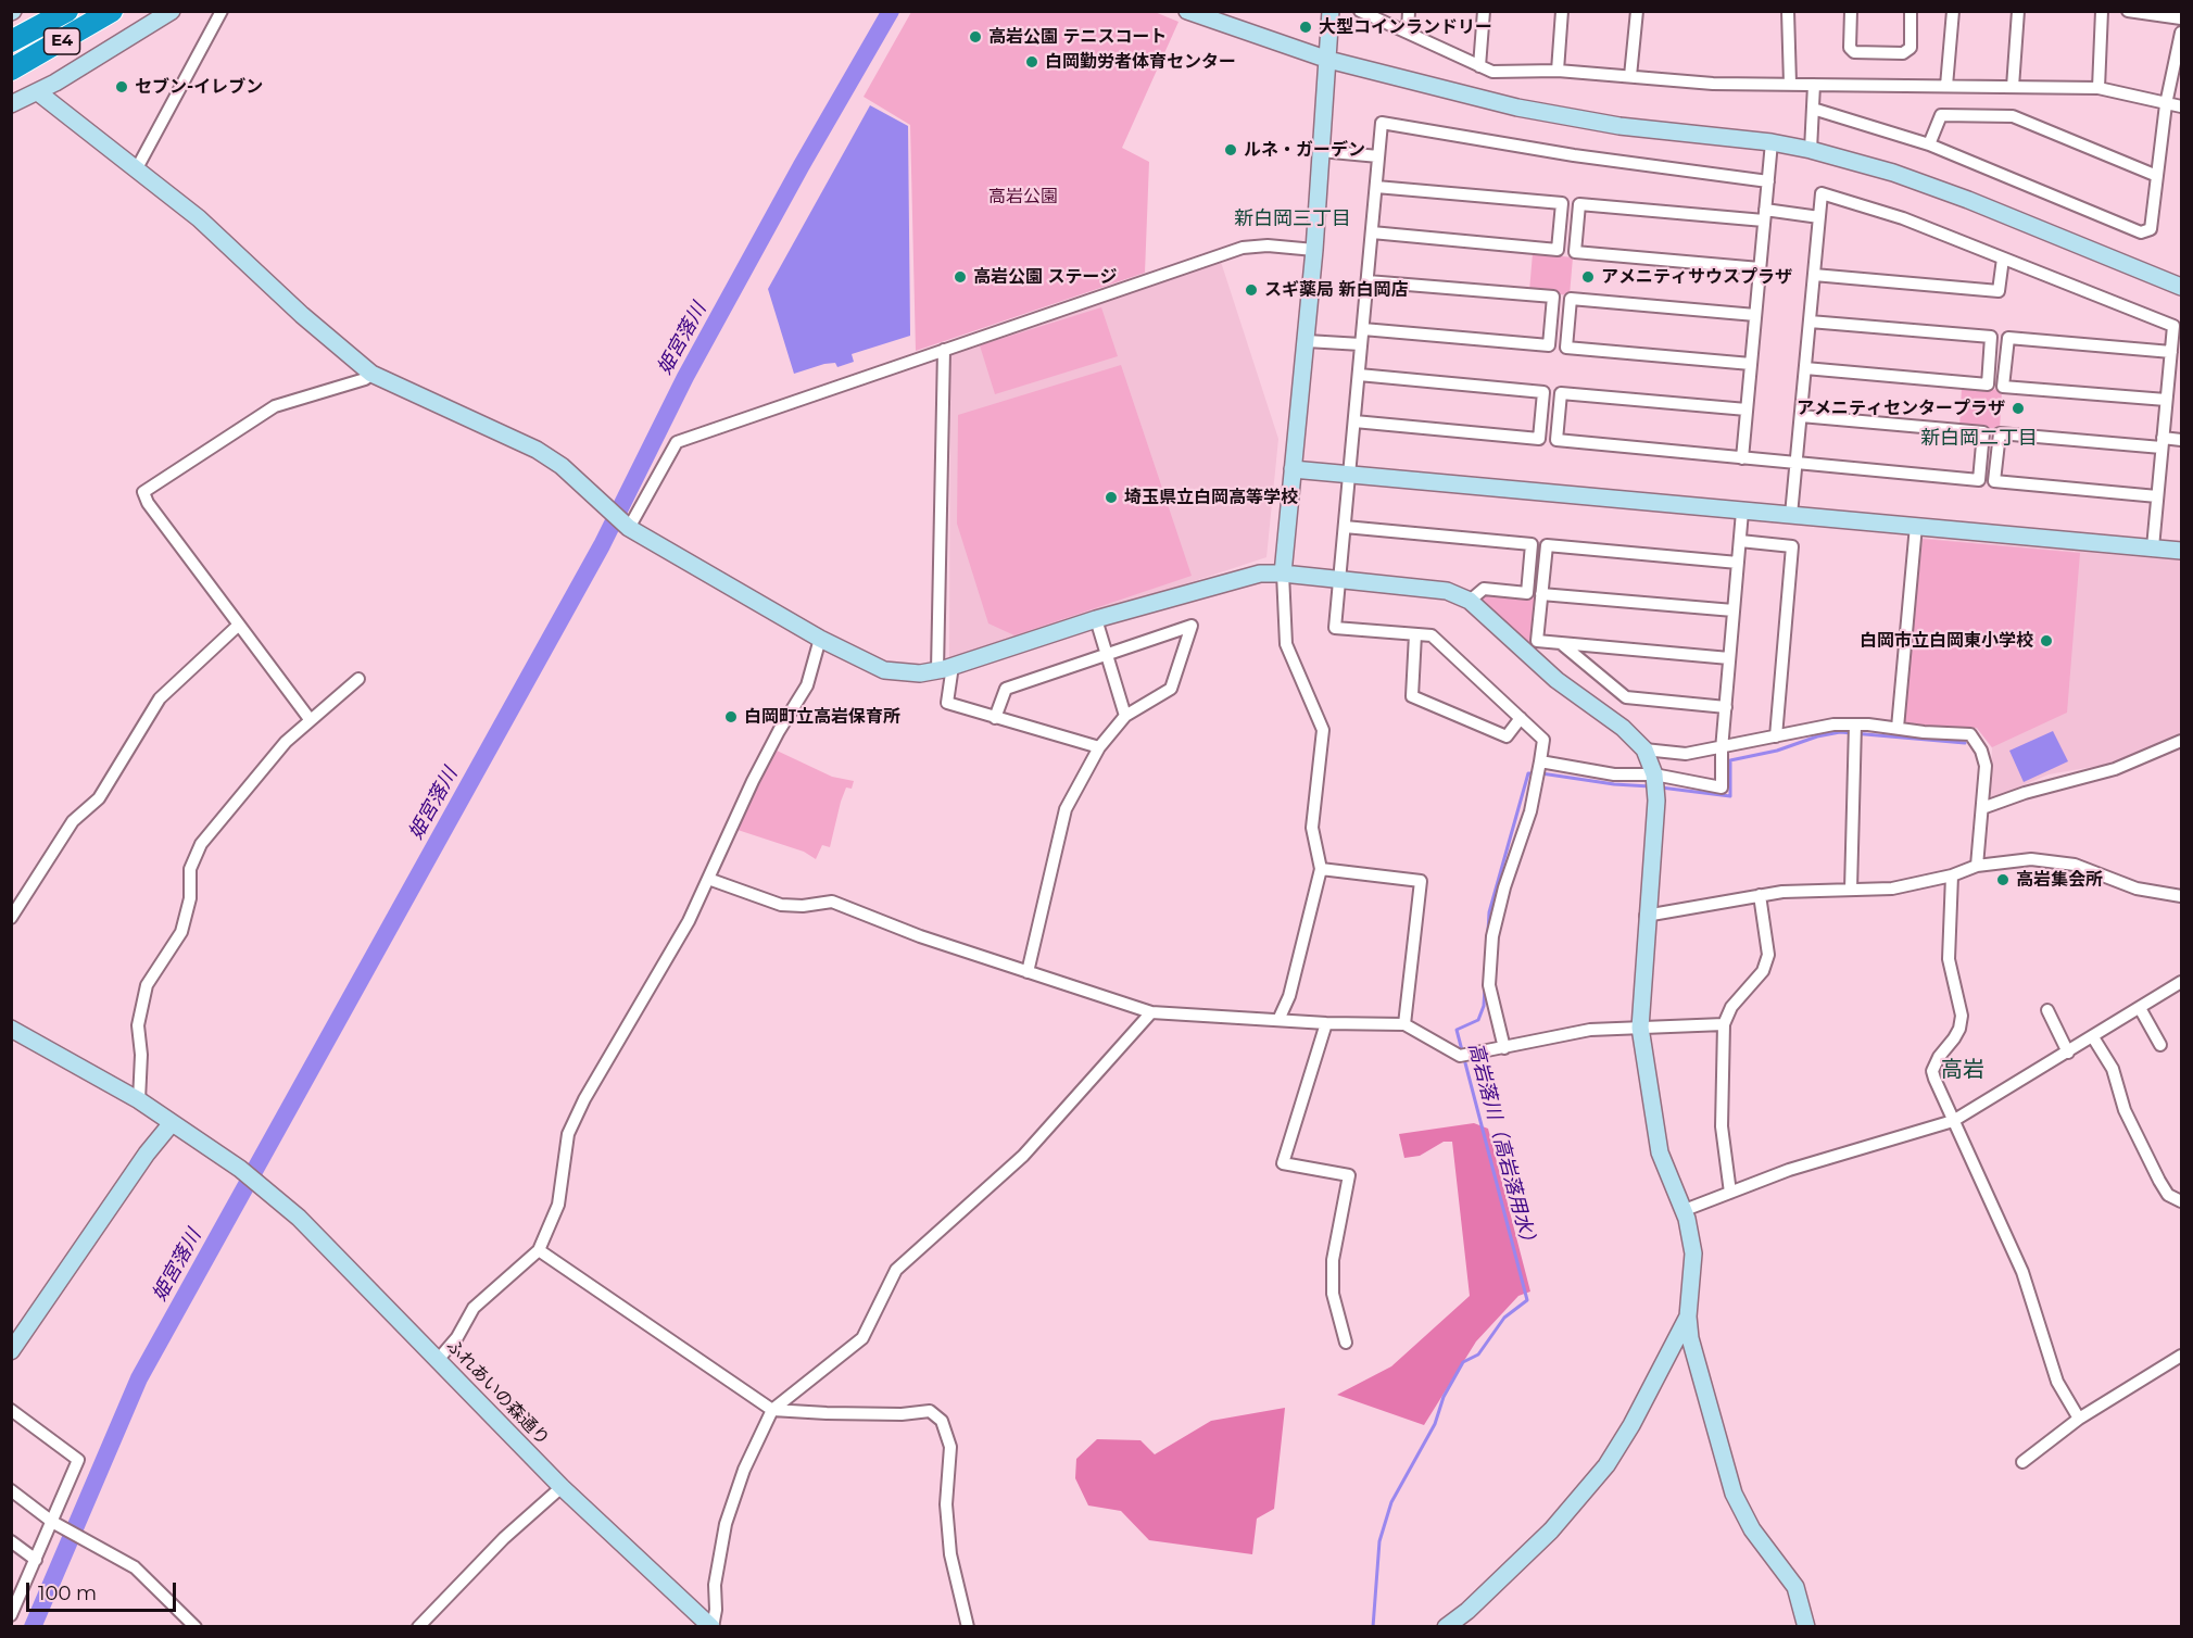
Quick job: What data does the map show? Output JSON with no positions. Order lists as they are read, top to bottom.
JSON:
{
  "streets": {
    "highway": ["E4"],
    "street": ["ふれあいの森通り"]
  },
  "districts": ["新白岡三丁目", "新白岡二丁目", "高岩"],
  "water": ["姫宮落川", "高岩落川（高岩落用水）"],
  "parks": ["高岩公園"],
  "places": [
    "大型コインランドリー",
    "高岩公園 テニスコート",
    "白岡勤労者体育センター",
    "セブン-イレブン",
    "ルネ・ガーデン",
    "高岩公園 ステージ",
    "アメニティサウスプラザ",
    "スギ薬局 新白岡店",
    "アメニティセンタープラザ",
    "埼玉県立白岡高等学校",
    "白岡市立白岡東小学校",
    "白岡町立高岩保育所",
    "高岩集会所"
  ],
  "scale_bar": "100 m"
}
